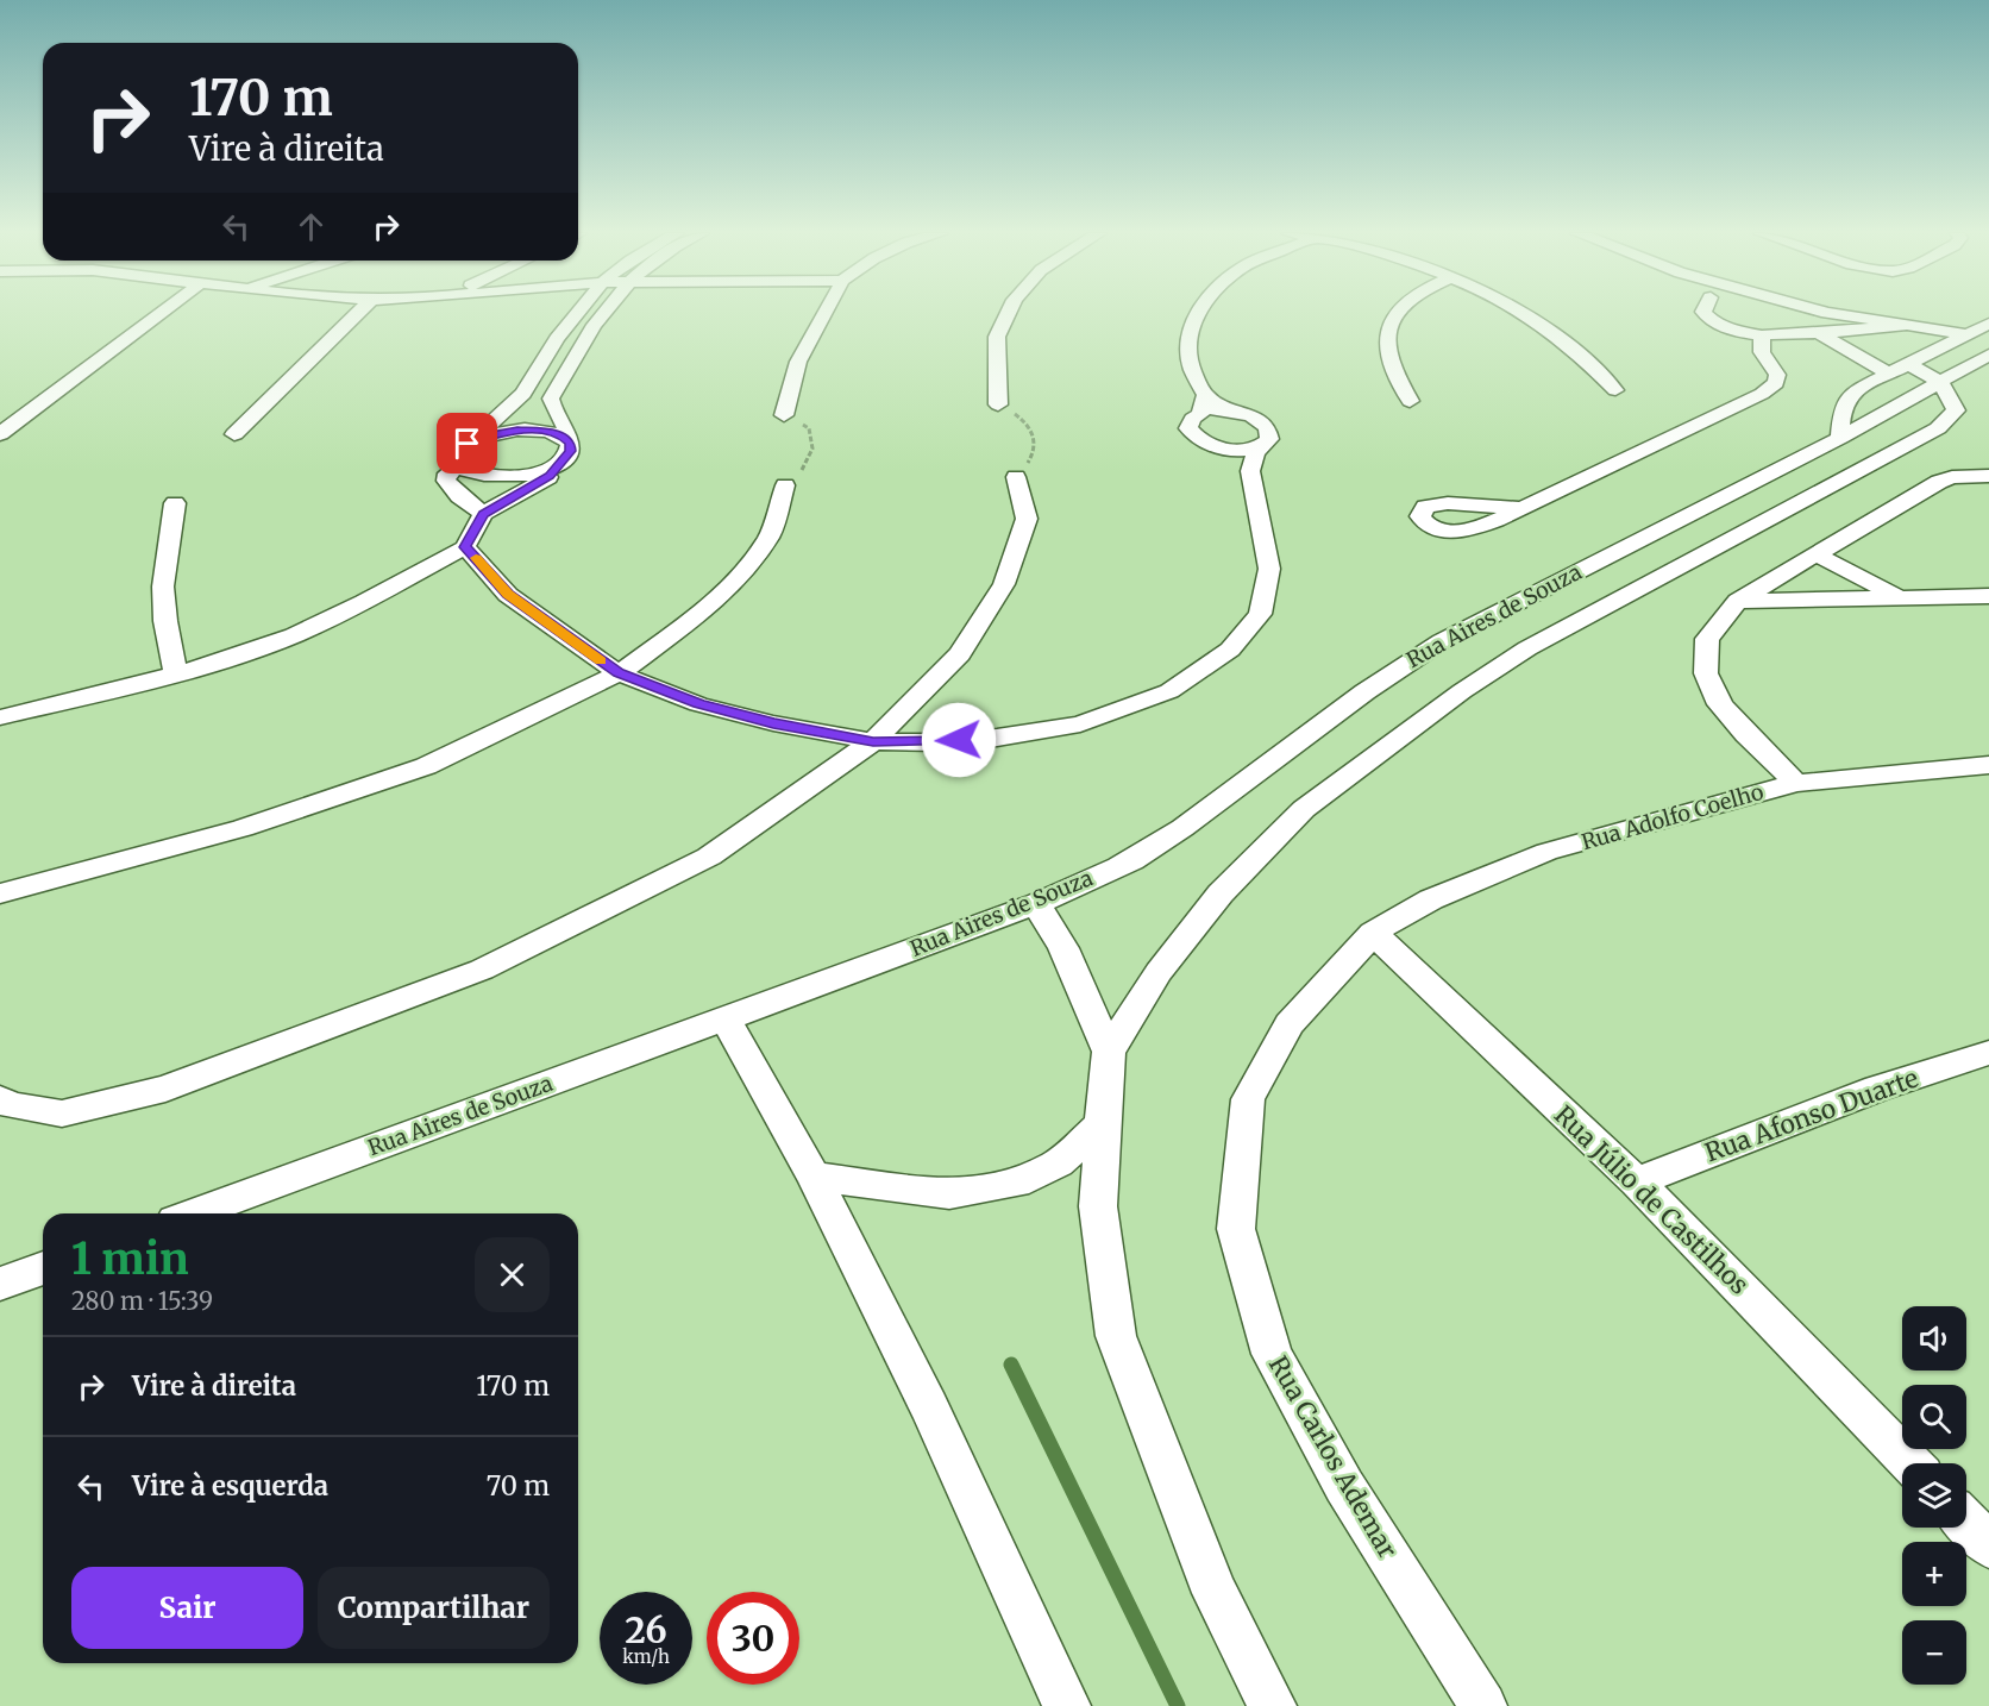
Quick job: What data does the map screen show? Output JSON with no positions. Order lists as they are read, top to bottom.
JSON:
{
  "streets": {
    "street": [
      "Rua Aires de Souza",
      "Rua Adolfo Coelho",
      "Rua Afonso Duarte",
      "Rua Júlio de Castilhos",
      "Rua Carlos Ademar"
    ]
  },
  "crossings": [
    ["Rua Adolfo Coelho", "Rua Júlio de Castilhos"],
    ["Rua Adolfo Coelho", "Rua Carlos Ademar"],
    ["Rua Afonso Duarte", "Rua Júlio de Castilhos"],
    ["Rua Júlio de Castilhos", "Rua Carlos Ademar"]
  ],
  "page": {
    "turn": ["170 m", "Vire à direita"],
    "heading": ["1 min", "280 m · 15:39"],
    "map_buttons": ["+", "−"],
    "list": [
      {
        "name": "Vire à direita",
        "value": "170 m"
      },
      {
        "name": "Vire à esquerda",
        "value": "70 m"
      }
    ],
    "buttons": ["Sair", "Compartilhar"],
    "speed": "26 km/h",
    "limit": "30"
  }
}
